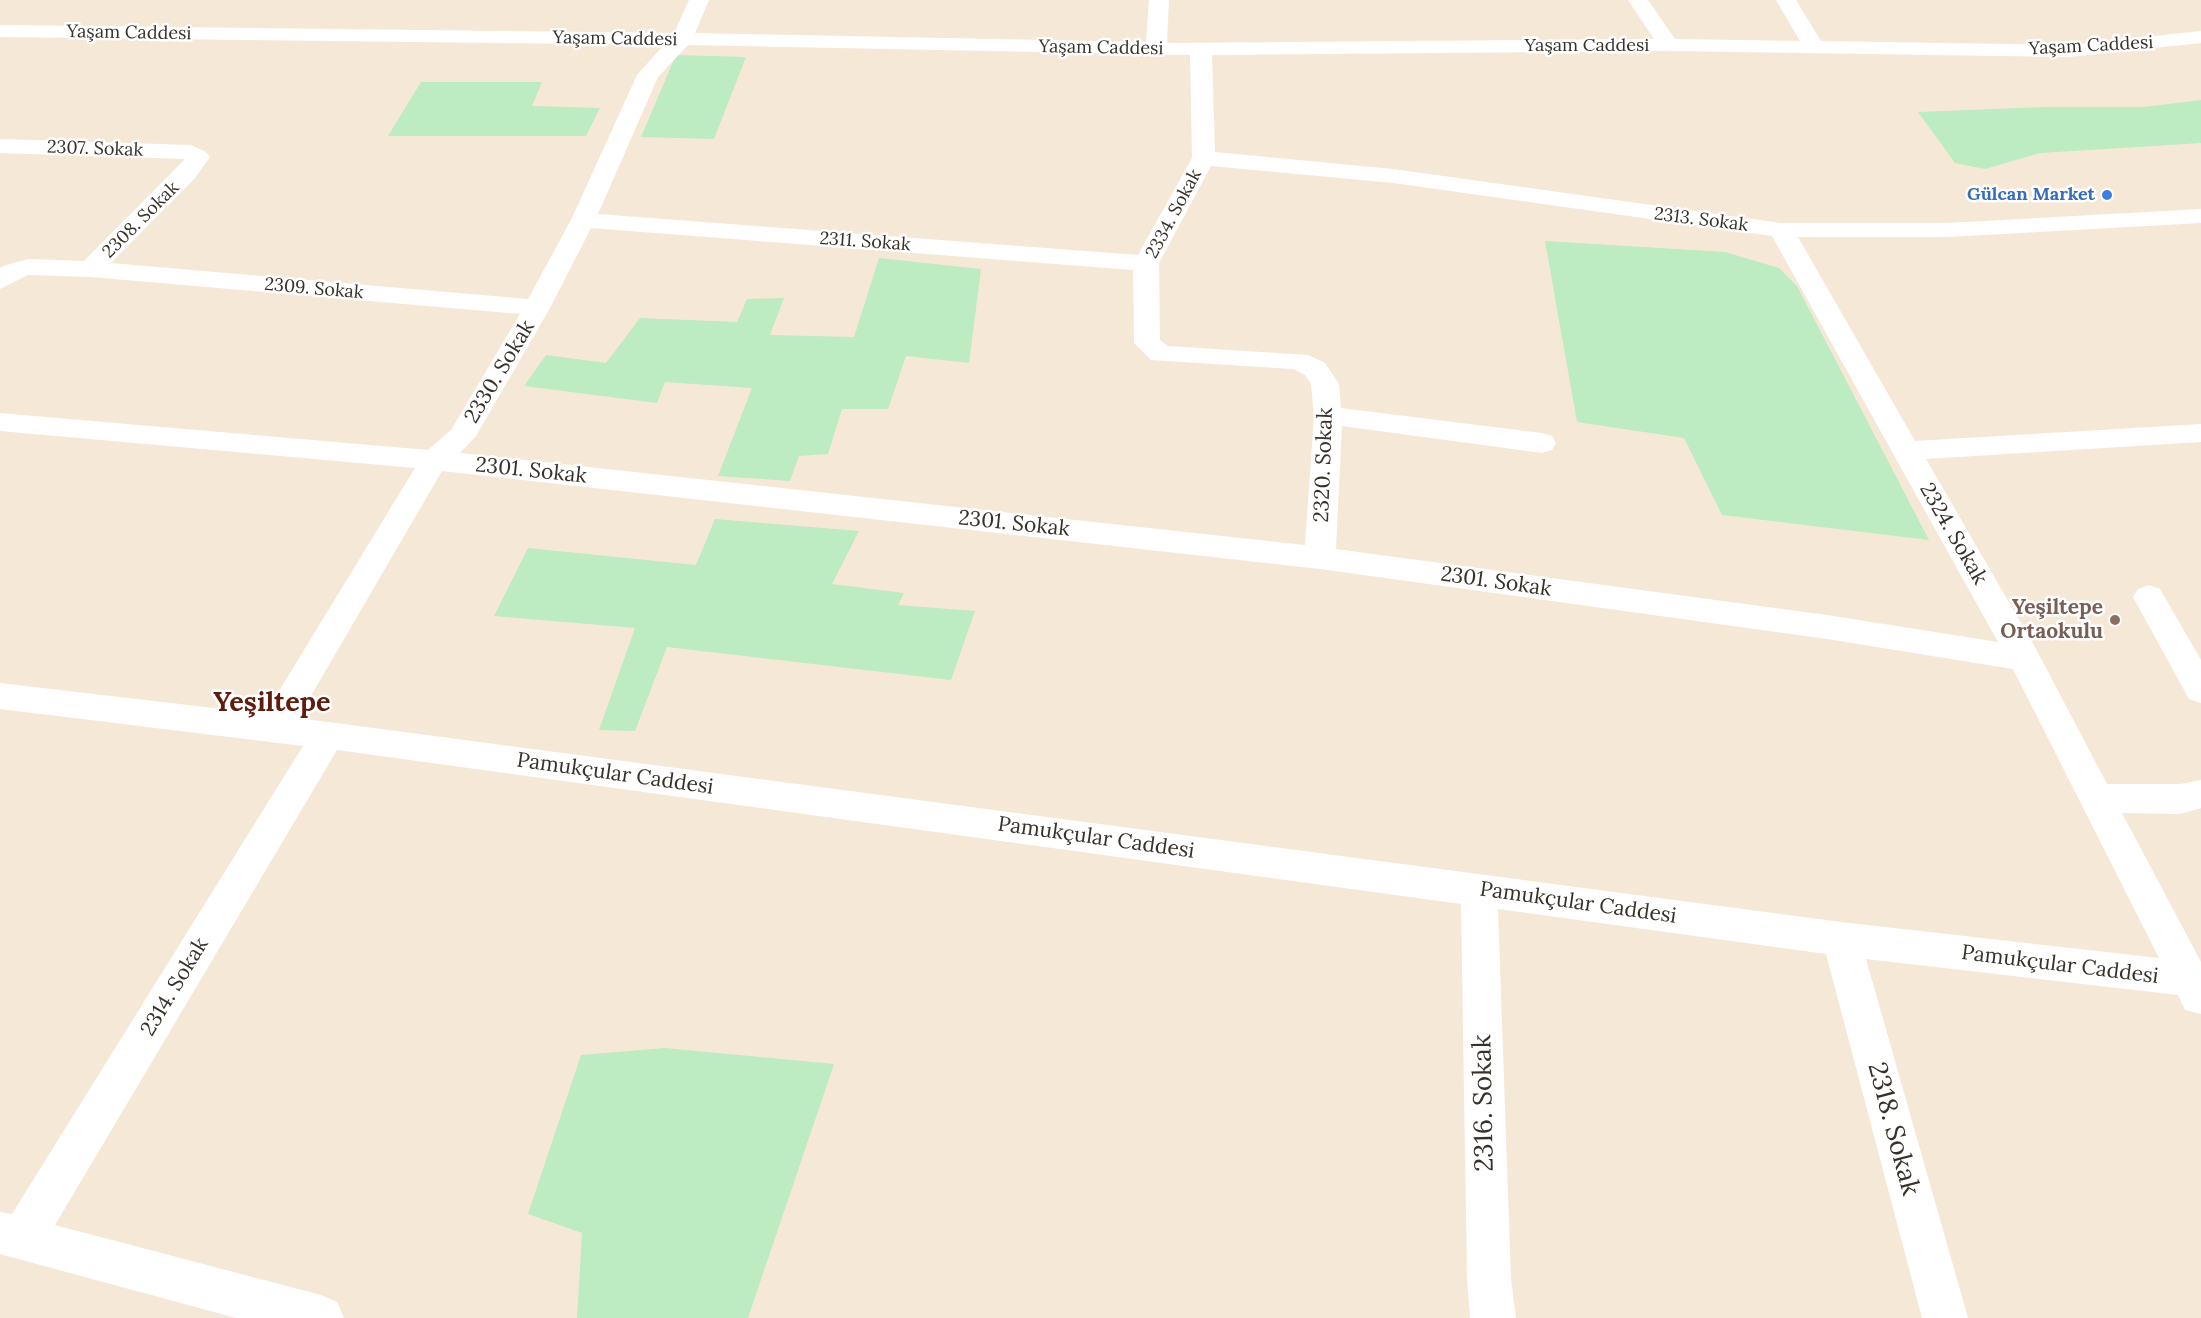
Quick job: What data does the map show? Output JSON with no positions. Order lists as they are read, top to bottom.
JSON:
{
  "streets": {
    "street": [
      "Yaşam Caddesi",
      "2307. Sokak",
      "2334. Sokak",
      "2308. Sokak",
      "2313. Sokak",
      "2311. Sokak",
      "2309. Sokak",
      "2330. Sokak",
      "2320. Sokak",
      "2301. Sokak",
      "2324. Sokak",
      "Pamukçular Caddesi",
      "2314. Sokak",
      "2316. Sokak",
      "2318. Sokak"
    ]
  },
  "crossings": [
    ["Yaşam Caddesi", "2334. Sokak"],
    ["Yaşam Caddesi", "2330. Sokak"],
    ["2307. Sokak", "2308. Sokak"],
    ["2334. Sokak", "2313. Sokak"],
    ["2334. Sokak", "2311. Sokak"],
    ["2334. Sokak", "2320. Sokak"],
    ["2308. Sokak", "2309. Sokak"],
    ["2313. Sokak", "2324. Sokak"],
    ["2311. Sokak", "2330. Sokak"],
    ["2309. Sokak", "2330. Sokak"],
    ["2330. Sokak", "2301. Sokak"],
    ["2330. Sokak", "Pamukçular Caddesi"],
    ["2320. Sokak", "2301. Sokak"],
    ["2301. Sokak", "2324. Sokak"],
    ["2324. Sokak", "Pamukçular Caddesi"],
    ["Pamukçular Caddesi", "2314. Sokak"],
    ["Pamukçular Caddesi", "2316. Sokak"],
    ["Pamukçular Caddesi", "2318. Sokak"]
  ],
  "districts": ["Yeşiltepe"],
  "places": ["Gülcan Market", "Yeşiltepe Ortaokulu"]
}
